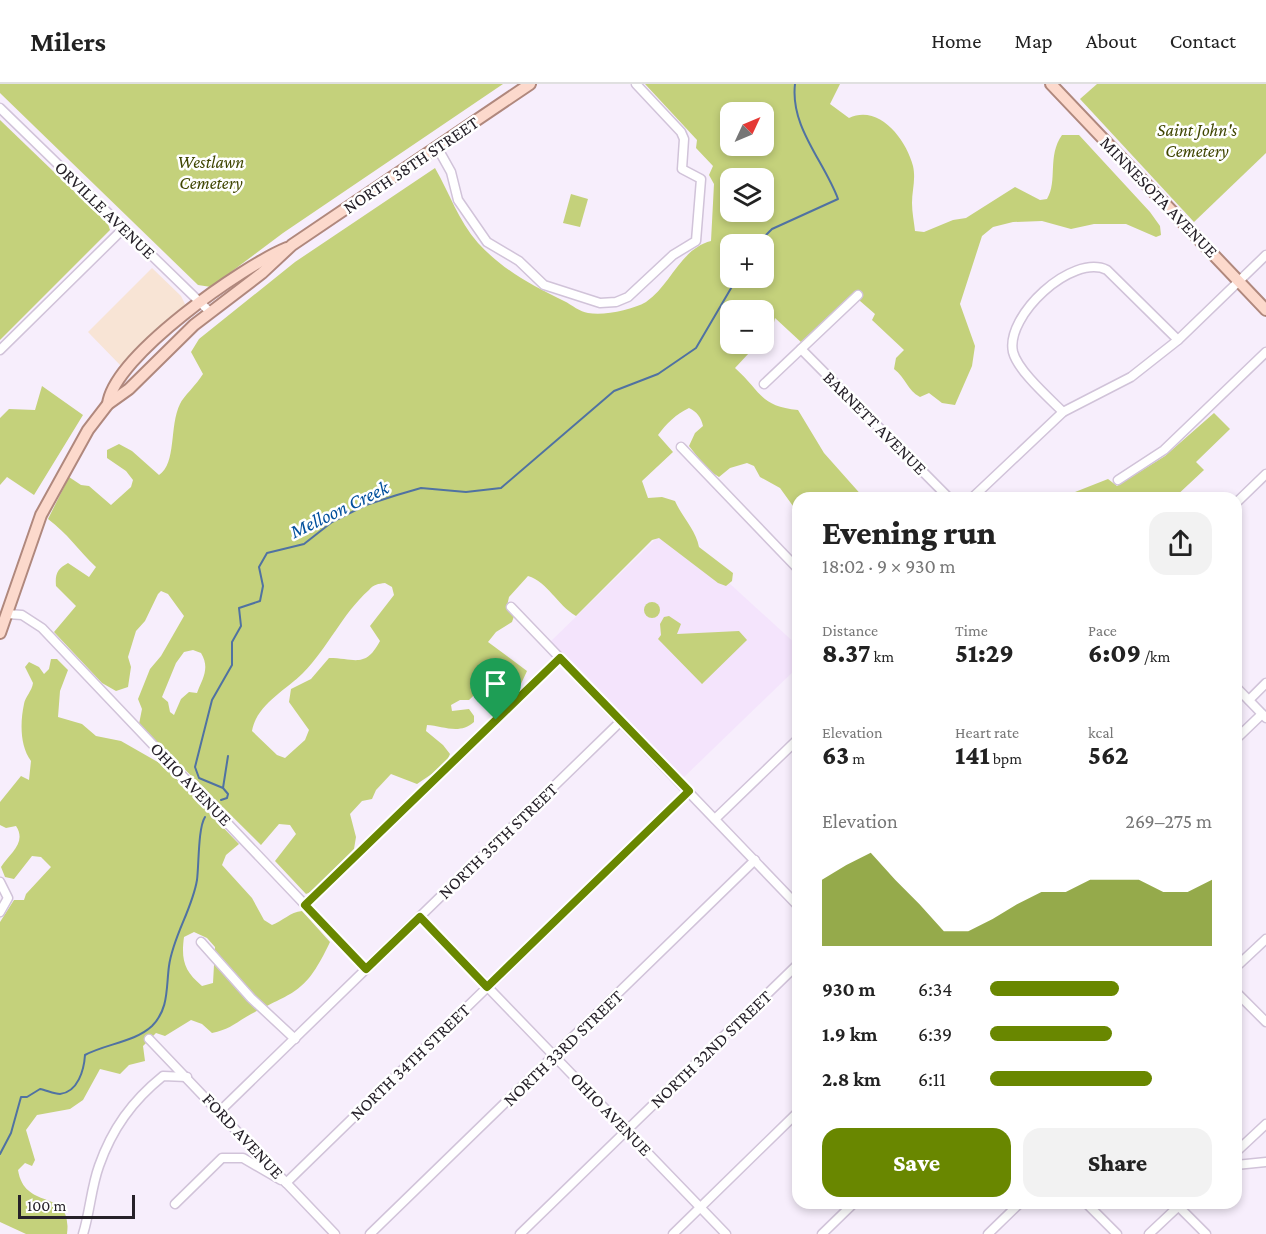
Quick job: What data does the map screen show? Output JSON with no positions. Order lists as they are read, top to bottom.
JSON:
{
  "streets": {
    "main road": ["NORTH 38TH STREET", "MINNESOTA AVENUE"],
    "street": [
      "ORVILLE AVENUE",
      "BARNETT AVENUE",
      "OHIO AVENUE",
      "NORTH 35TH STREET",
      "NORTH 33RD STREET",
      "NORTH 32ND STREET",
      "NORTH 34TH STREET",
      "FORD AVENUE"
    ]
  },
  "crossings": [
    ["NORTH 38TH STREET", "ORVILLE AVENUE"],
    ["NORTH 38TH STREET", "OHIO AVENUE"],
    ["OHIO AVENUE", "NORTH 35TH STREET"],
    ["OHIO AVENUE", "NORTH 33RD STREET"],
    ["OHIO AVENUE", "NORTH 32ND STREET"],
    ["OHIO AVENUE", "NORTH 34TH STREET"],
    ["NORTH 35TH STREET", "FORD AVENUE"],
    ["NORTH 34TH STREET", "FORD AVENUE"]
  ],
  "water": ["Melloon Creek"],
  "parks": ["Saint John's Cemetery", "Westlawn Cemetery"],
  "scale_bar": "100 m",
  "north": "top right",
  "page": {
    "header": "Milers",
    "nav": [
      "Home",
      "Map",
      "About",
      "Contact"
    ],
    "map_buttons": ["+", "−"],
    "heading": ["Evening run", "18:02 · 9 × 930 m"],
    "stats": [
      ["Distance", "8.37 km"],
      ["Time", "51:29"],
      ["Pace", "6:09 /km"],
      ["Elevation", "63 m"],
      ["Heart rate", "141 bpm"],
      ["kcal", "562"]
    ],
    "chart": ["Elevation", "269–275 m"],
    "list": [
      {
        "name": "930 m",
        "note": "6:34"
      },
      {
        "name": "1.9 km",
        "note": "6:39"
      },
      {
        "name": "2.8 km",
        "note": "6:11"
      }
    ],
    "buttons": ["Save", "Share"],
    "scale": "100 m"
  }
}
